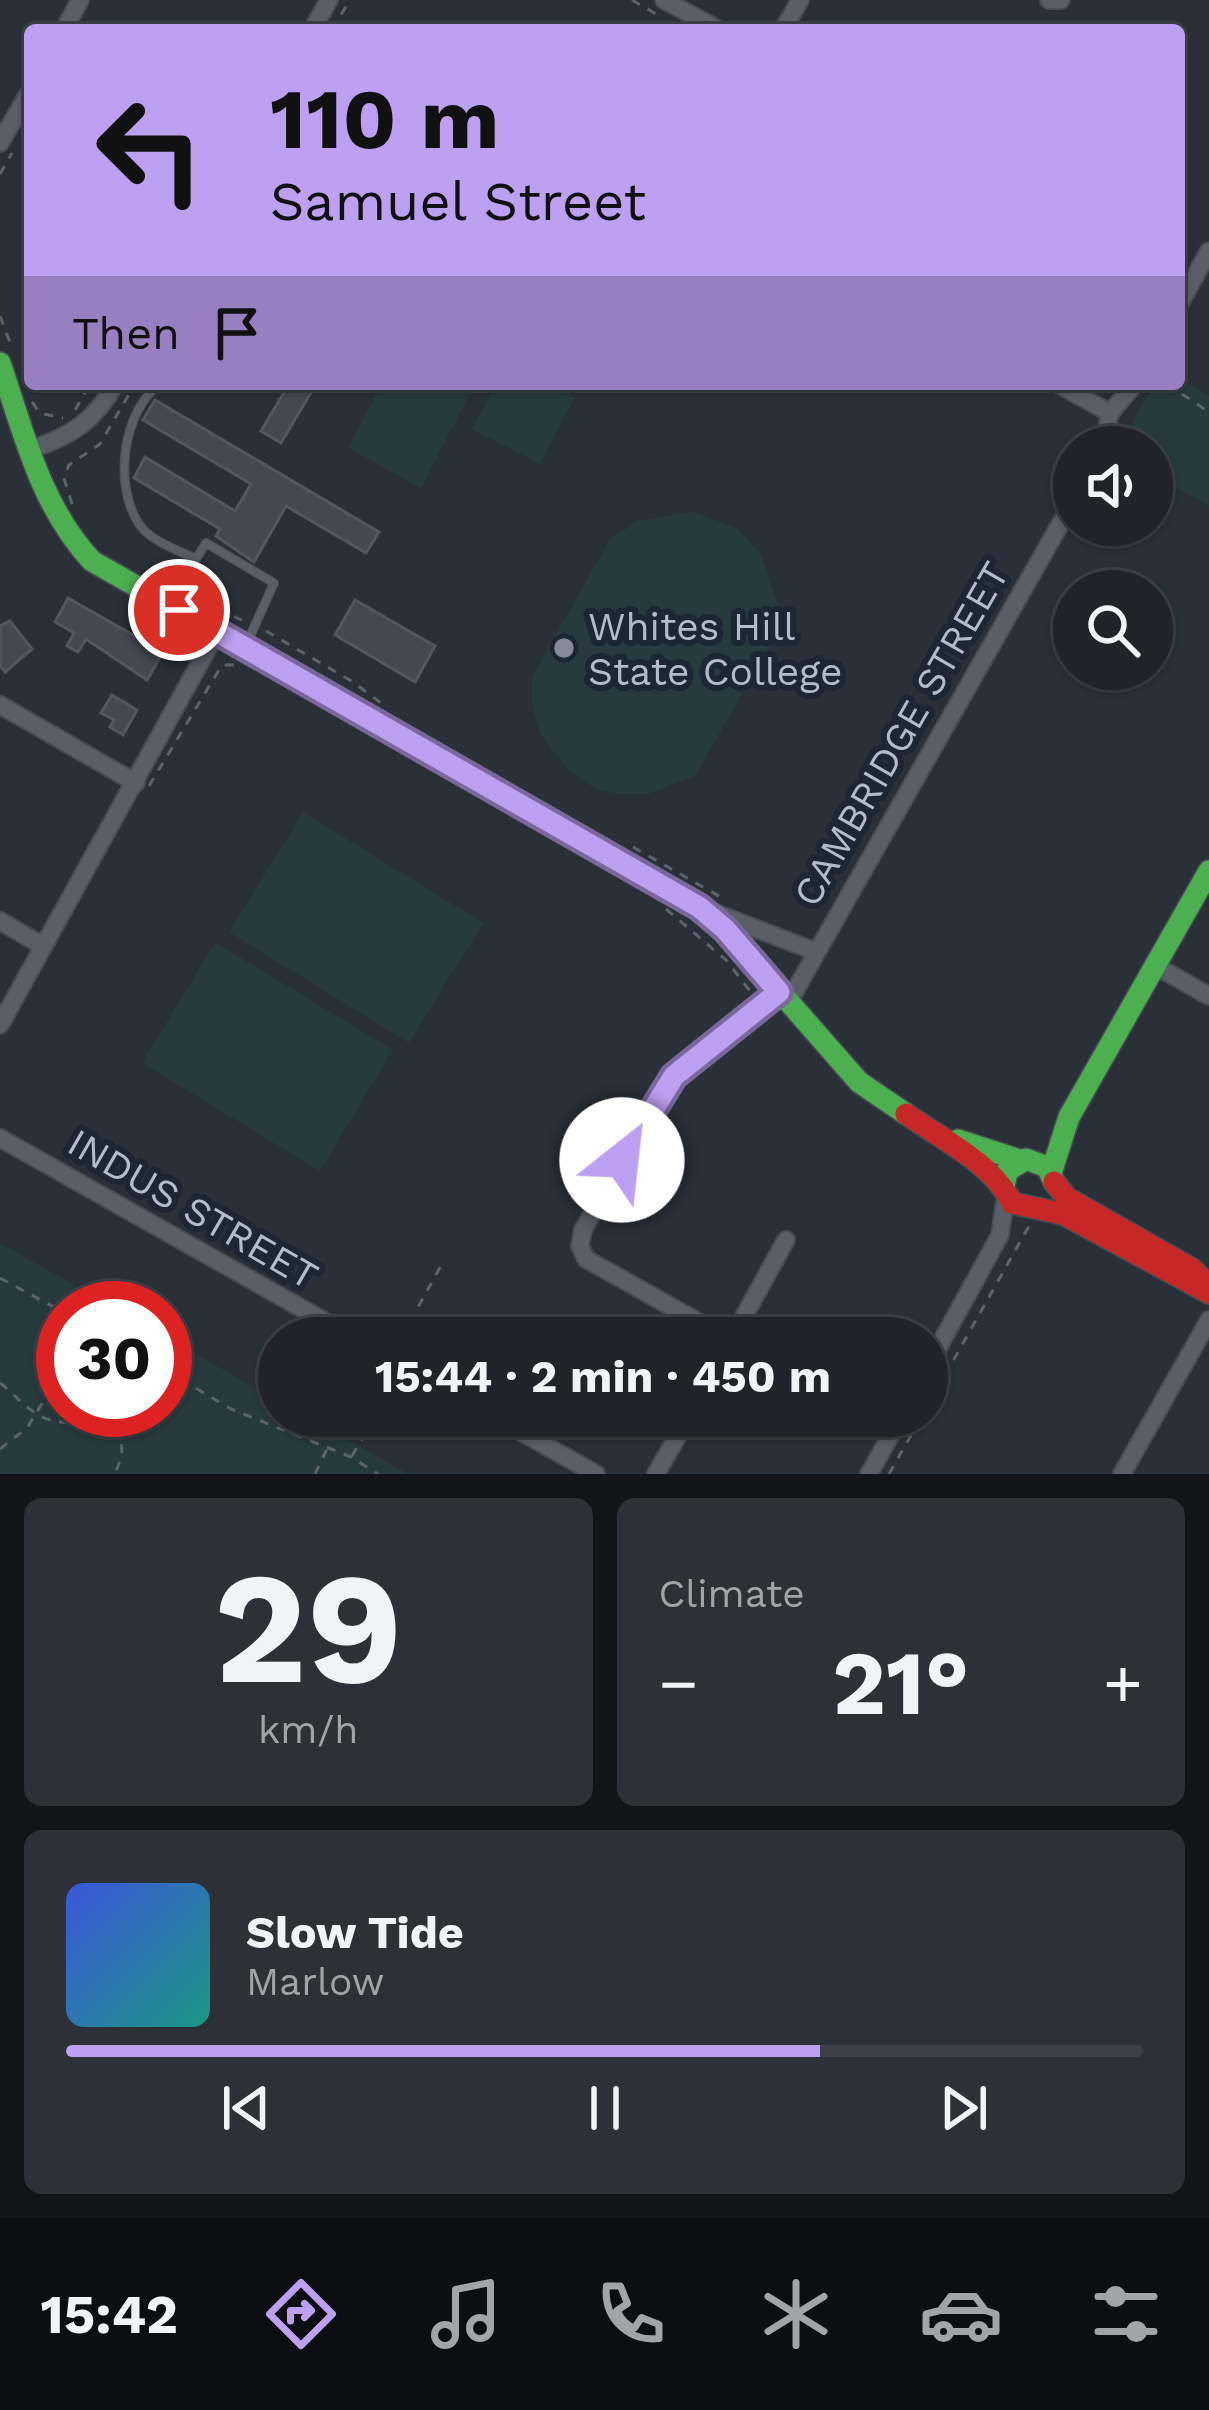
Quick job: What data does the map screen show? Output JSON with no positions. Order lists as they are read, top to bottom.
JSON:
{
  "streets": {
    "street": ["CAMBRIDGE STREET", "INDUS STREET"]
  },
  "places": ["Whites Hill State College"],
  "page": {
    "turn": ["110 m", "Samuel Street"],
    "then": "Then",
    "limit": "30",
    "trip": "15:44 · 2 min · 450 m",
    "tile": [
      ["29", "km/h"],
      "Climate"
    ],
    "heat": ["−", "21°", "+"],
    "song": ["Slow Tide", "Marlow"],
    "tabs": "15:42"
  }
}
